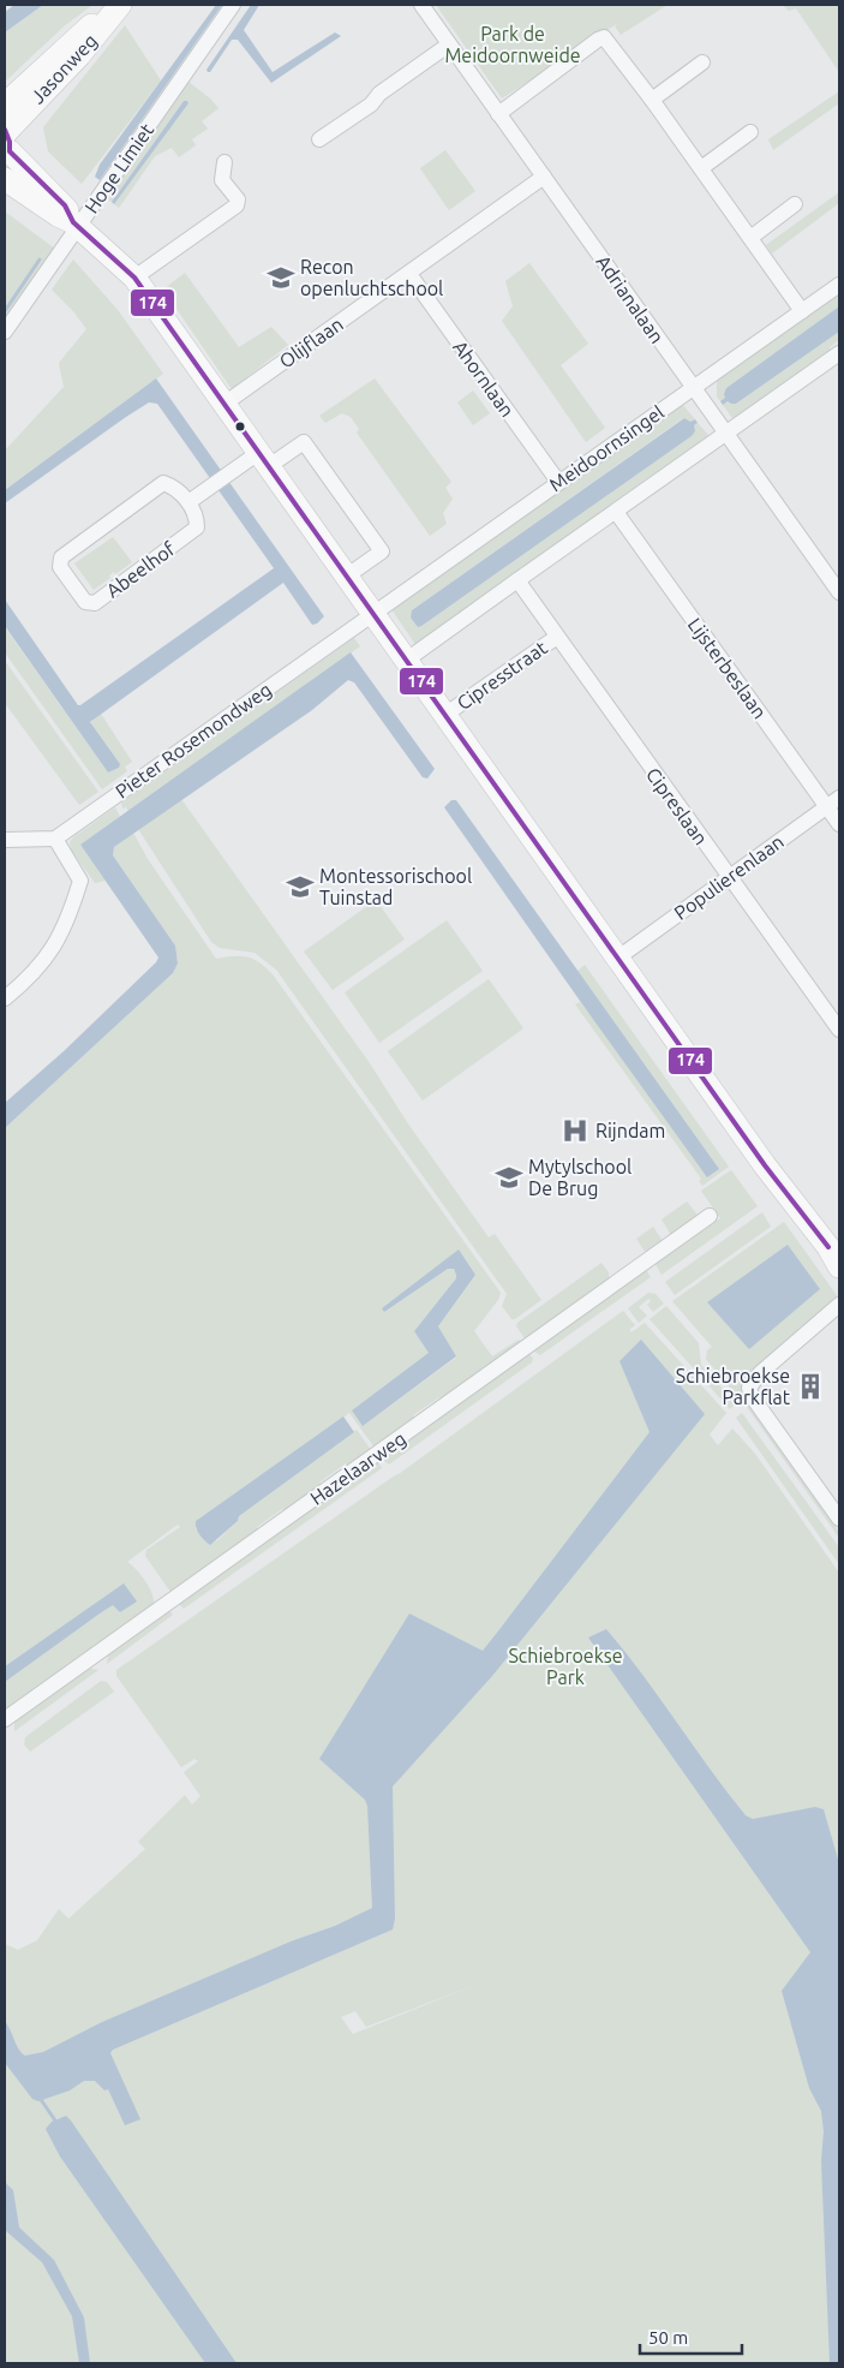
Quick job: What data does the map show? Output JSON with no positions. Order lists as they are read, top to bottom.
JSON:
{
  "streets": {
    "street": [
      "Jasonweg",
      "Hoge Limiet",
      "Adrianalaan",
      "Olijflaan",
      "Ahornlaan",
      "Meidoornsingel",
      "Abeelhof",
      "Lijsterbeslaan",
      "Cipresstraat",
      "Pieter Rosemondweg",
      "Cipreslaan",
      "Populierenlaan",
      "Hazelaarweg"
    ]
  },
  "crossings": [
    ["Adrianalaan", "Olijflaan"],
    ["Adrianalaan", "Meidoornsingel"],
    ["Olijflaan", "Ahornlaan"],
    ["Ahornlaan", "Meidoornsingel"],
    ["Meidoornsingel", "Pieter Rosemondweg"],
    ["Lijsterbeslaan", "Populierenlaan"],
    ["Cipresstraat", "Cipreslaan"],
    ["Cipreslaan", "Populierenlaan"]
  ],
  "parks": ["Park de Meidoornweide", "Schiebroekse Park"],
  "places": {
    "school or university": ["Recon openluchtschool", "Montessorischool Tuinstad", "Mytylschool De Brug"],
    "hospital": ["Rijndam"],
    "building": ["Schiebroekse Parkflat"]
  },
  "lines": ["transit line 174"],
  "scale_bar": "50 m"
}
